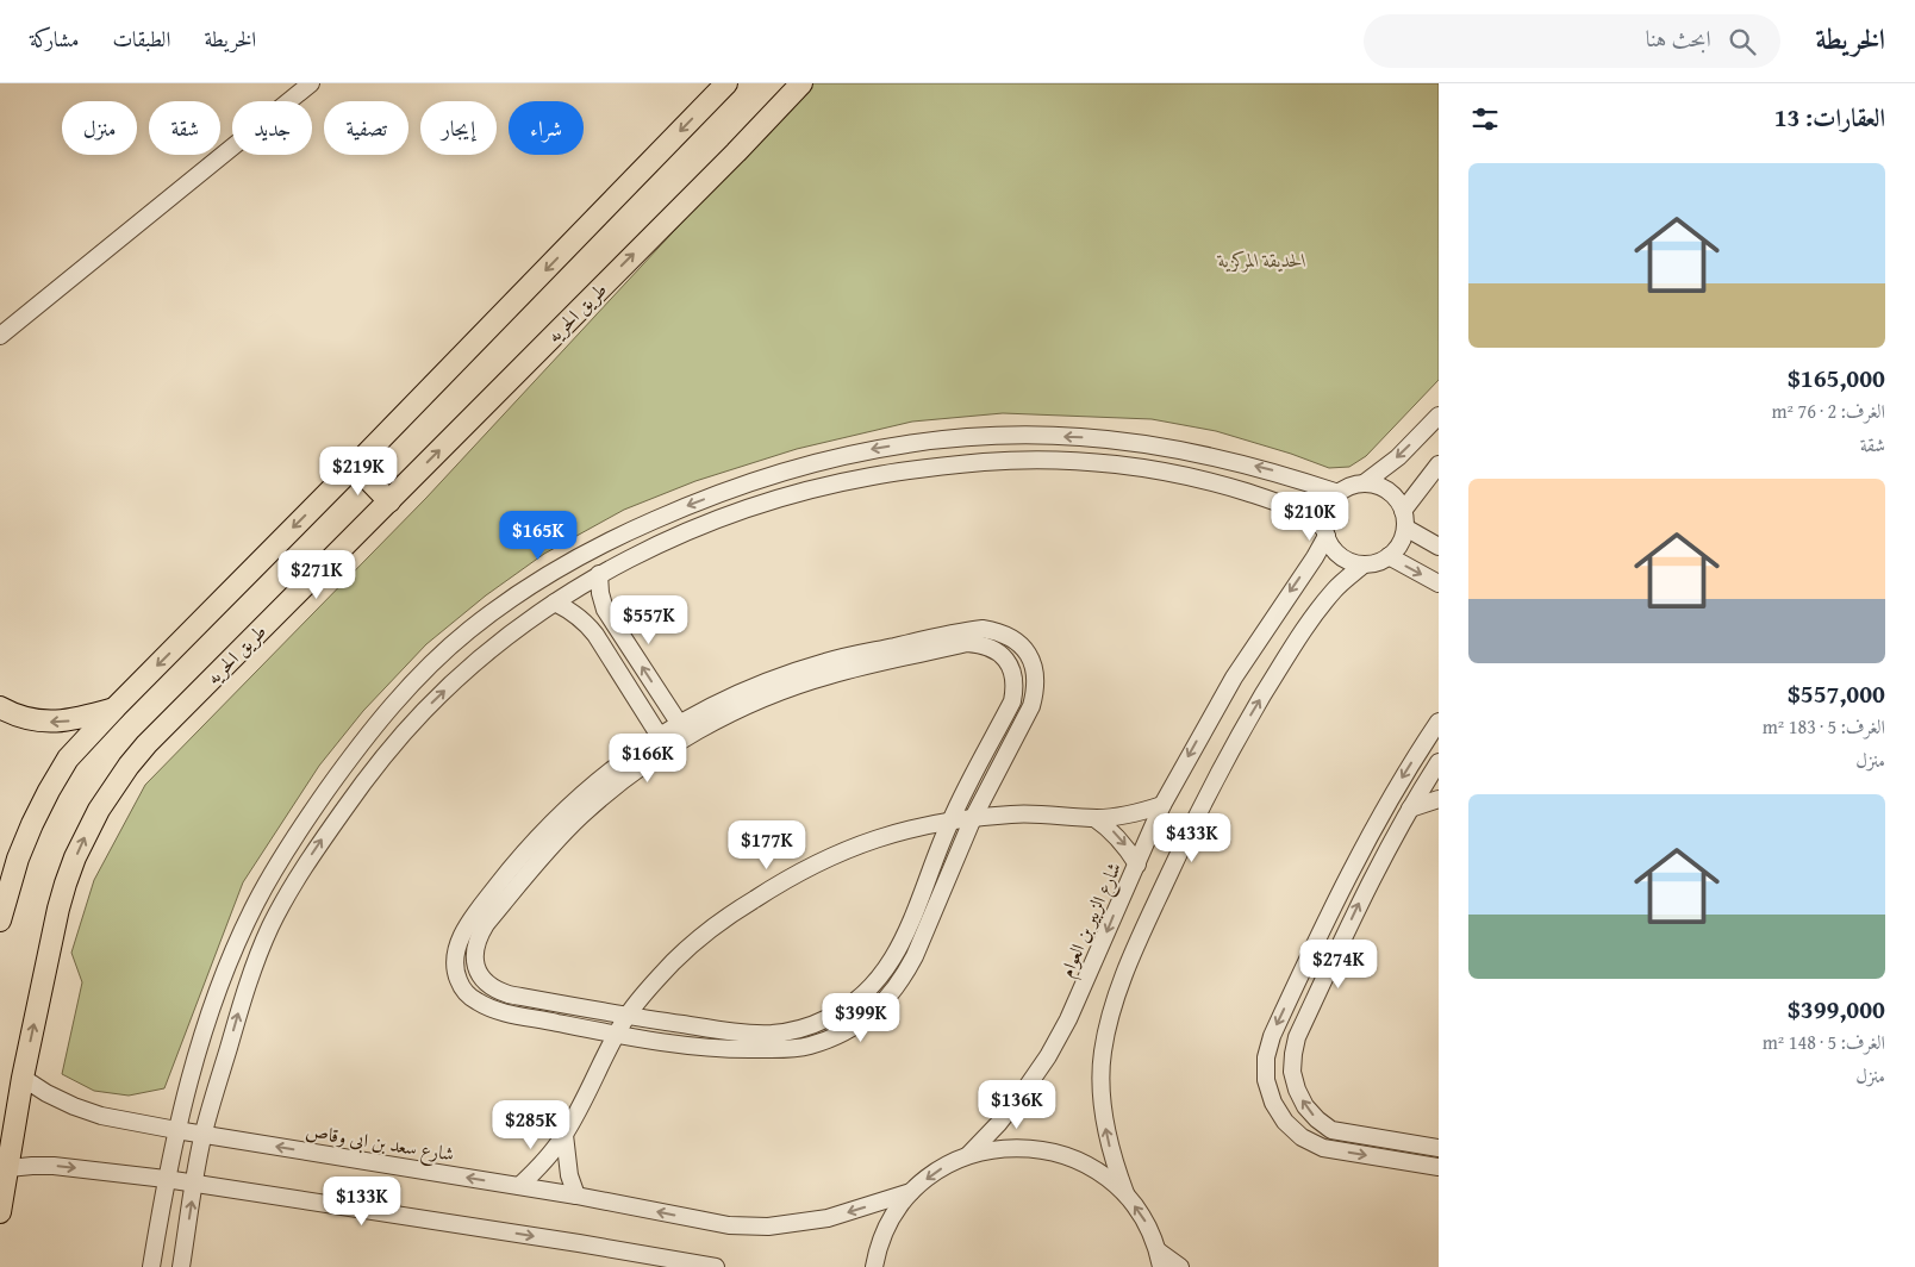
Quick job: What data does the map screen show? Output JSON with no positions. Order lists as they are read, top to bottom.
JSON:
{
  "streets": {
    "main road": ["طريق الحريه"],
    "street": ["شارع الزبير بن العوام", "شارع سعد بن ابى وقاص"]
  },
  "crossings": [
    ["طريق الحريه", "شارع سعد بن ابى وقاص"]
  ],
  "parks": ["الحديقة المركزية"],
  "page": {
    "header": "الخريطة",
    "search": "ابحث هنا",
    "nav": ["الخريطة", "الطبقات", "مشاركة"],
    "heading": "العقارات: 13",
    "chip": [
      "شراء",
      "إيجار",
      "تصفية",
      "جديد",
      "شقة",
      "منزل"
    ],
    "list": [
      {
        "name": "$165,000",
        "note": "الغرف: 2 · 76 m² · شقة"
      },
      {
        "name": "$557,000",
        "note": "الغرف: 5 · 183 m² · منزل"
      },
      {
        "name": "$399,000",
        "note": "الغرف: 5 · 148 m² · منزل"
      }
    ],
    "price": [
      "$219K",
      "$210K",
      "$165K",
      "$271K",
      "$557K",
      "$166K",
      "$433K",
      "$177K",
      "$274K",
      "$399K",
      "$136K",
      "$285K",
      "$133K"
    ]
  }
}
